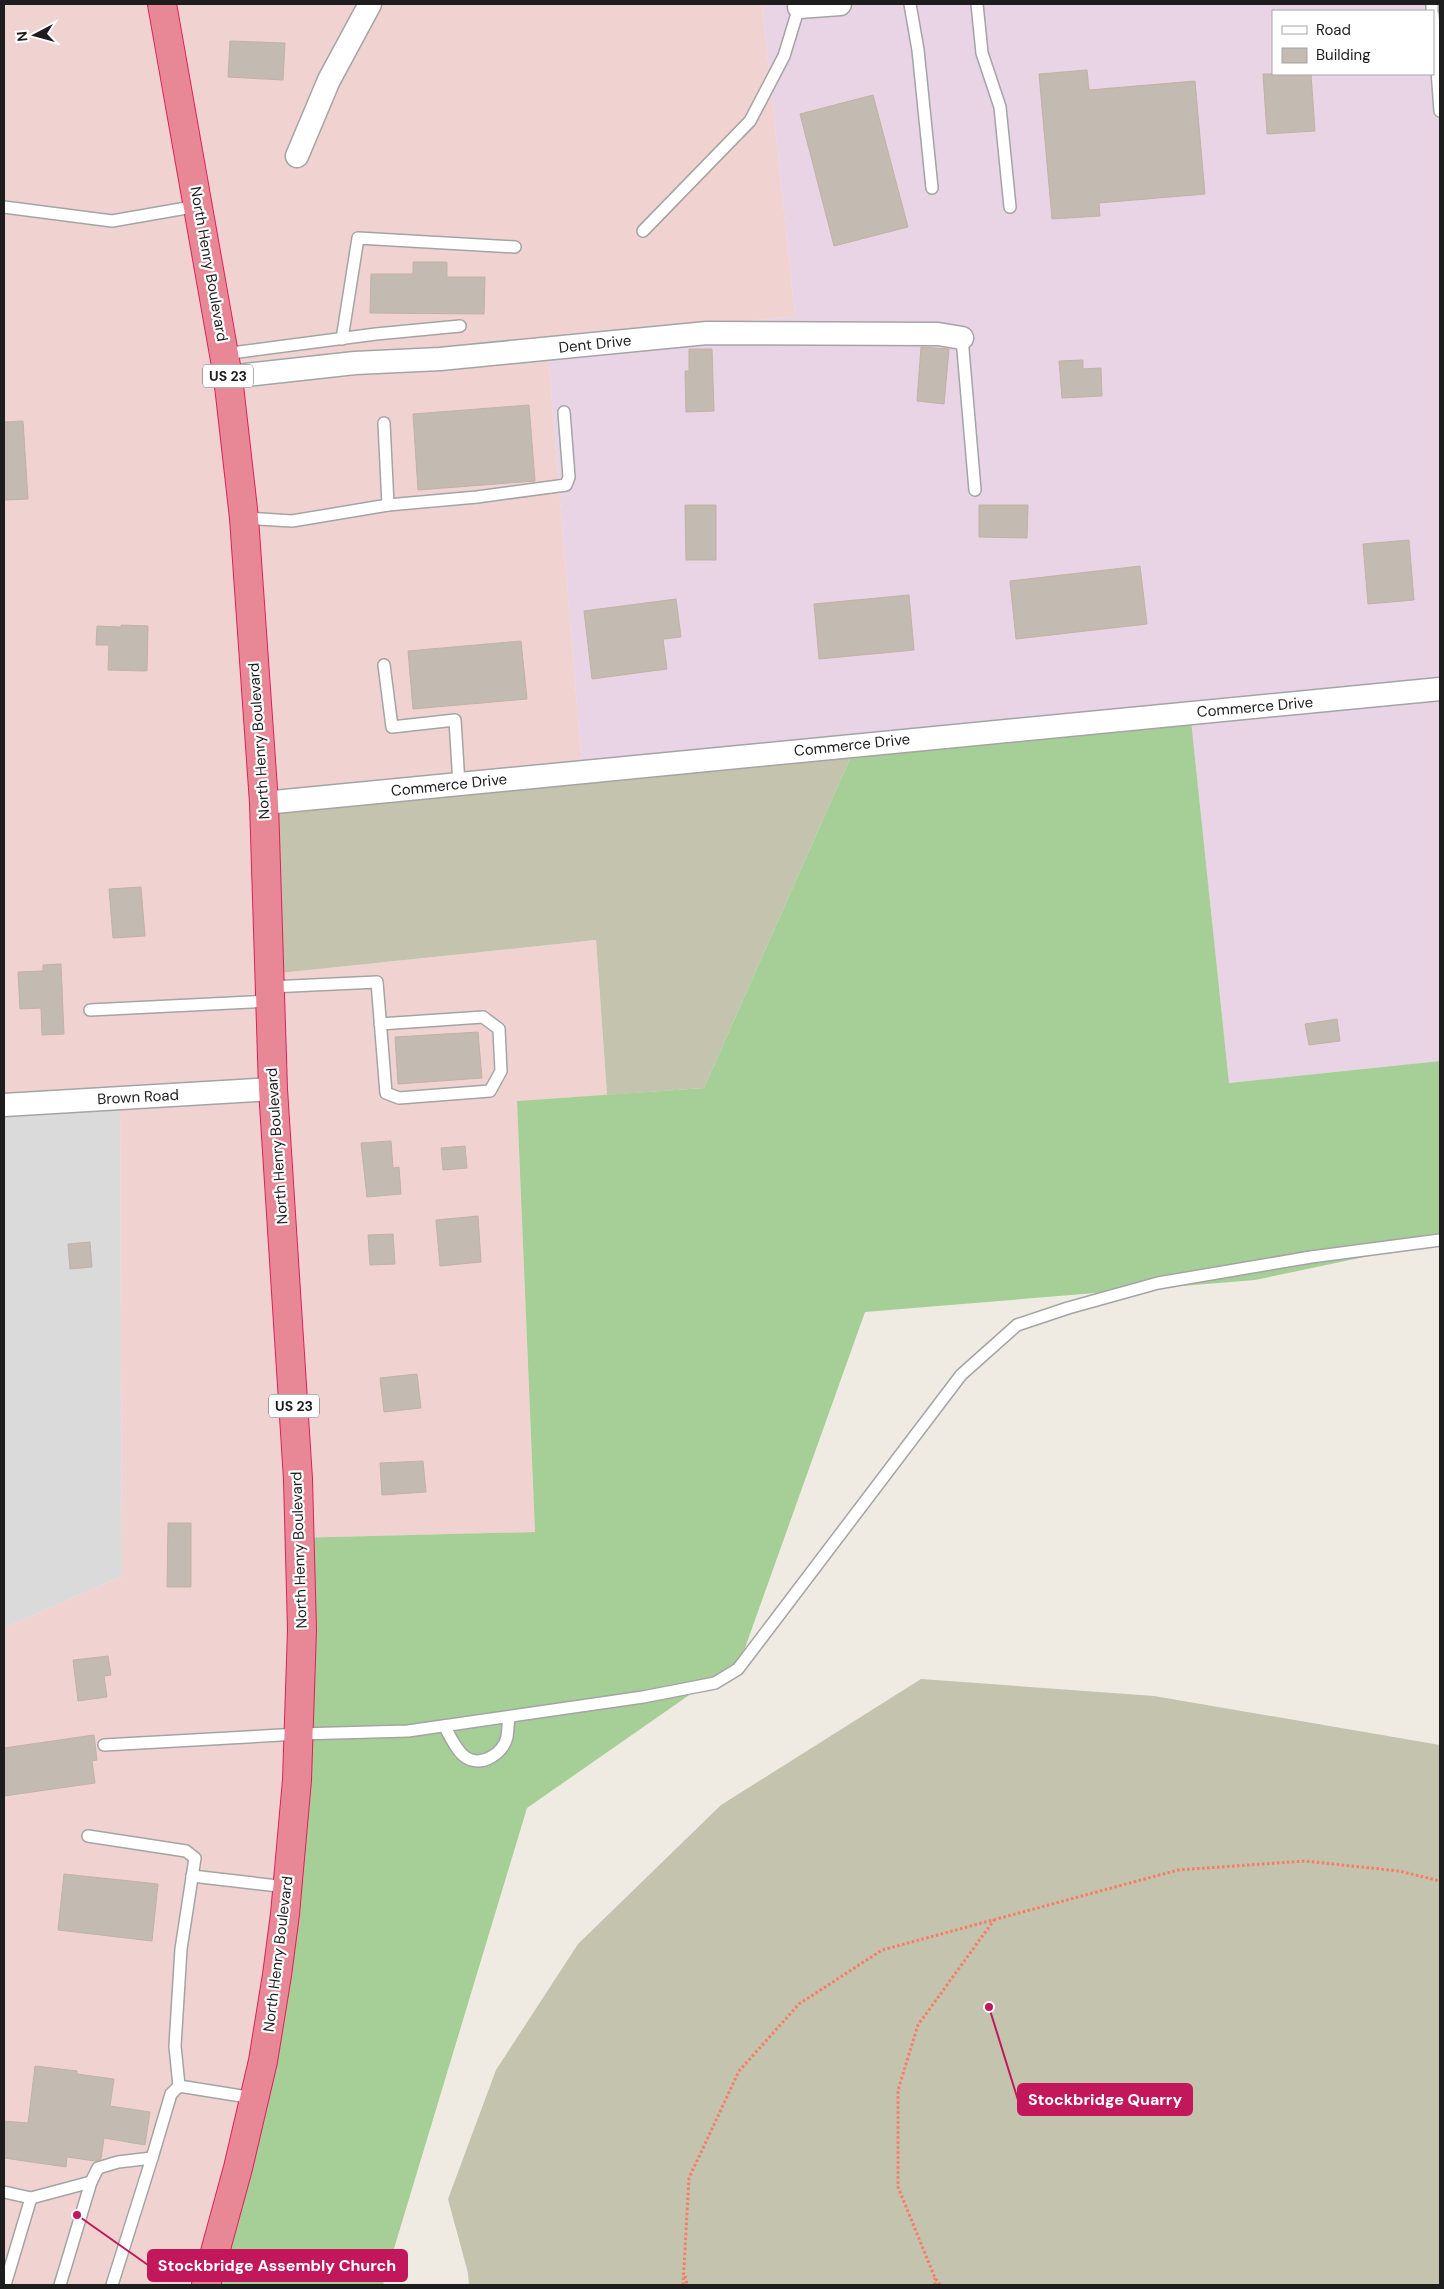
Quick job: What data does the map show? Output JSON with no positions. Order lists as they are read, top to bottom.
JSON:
{
  "streets": {
    "highway": ["North Henry Boulevard", "US 23"],
    "street": ["Dent Drive", "Commerce Drive", "Brown Road"]
  },
  "crossings": [
    ["North Henry Boulevard", "Dent Drive"],
    ["North Henry Boulevard", "Commerce Drive"],
    ["North Henry Boulevard", "Brown Road"]
  ],
  "places": ["Stockbridge Quarry", "Stockbridge Assembly Church"],
  "legend": ["Road", "Building"],
  "north": "left"
}
